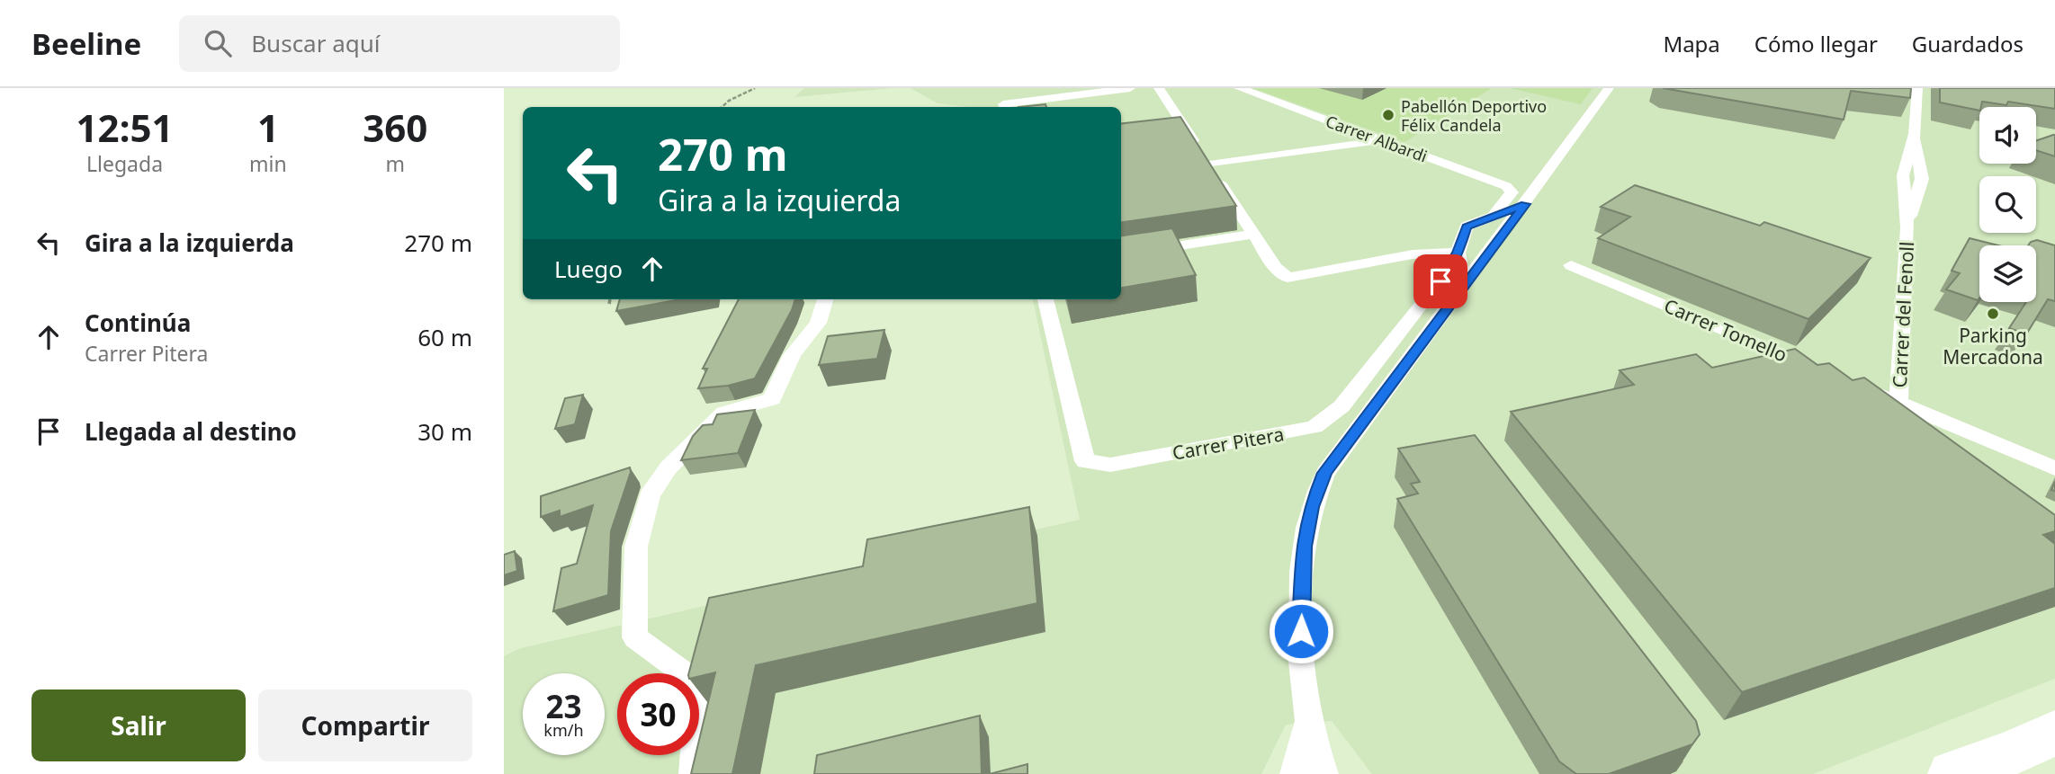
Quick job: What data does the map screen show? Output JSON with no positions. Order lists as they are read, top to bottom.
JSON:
{
  "streets": {
    "street": [
      "Carrer Albardi",
      "Carrer del Fenoll",
      "Carrer Tomello",
      "Carrer Pitera"
    ]
  },
  "places": ["Pabellón Deportivo Félix Candela", "Parking Mercadona"],
  "page": {
    "header": "Beeline",
    "search": "Buscar aquí",
    "nav": ["Mapa", "Cómo llegar", "Guardados"],
    "eta": [
      "12:51",
      "Llegada",
      "1",
      "min",
      "360",
      "m"
    ],
    "turn": ["270 m", "Gira a la izquierda"],
    "list": [
      {
        "name": "Gira a la izquierda",
        "value": "270 m"
      },
      {
        "name": "Continúa",
        "note": "Carrer Pitera",
        "value": "60 m"
      },
      {
        "name": "Llegada al destino",
        "value": "30 m"
      }
    ],
    "then": "Luego",
    "speed": "23 km/h",
    "limit": "30",
    "buttons": ["Salir", "Compartir"]
  }
}
